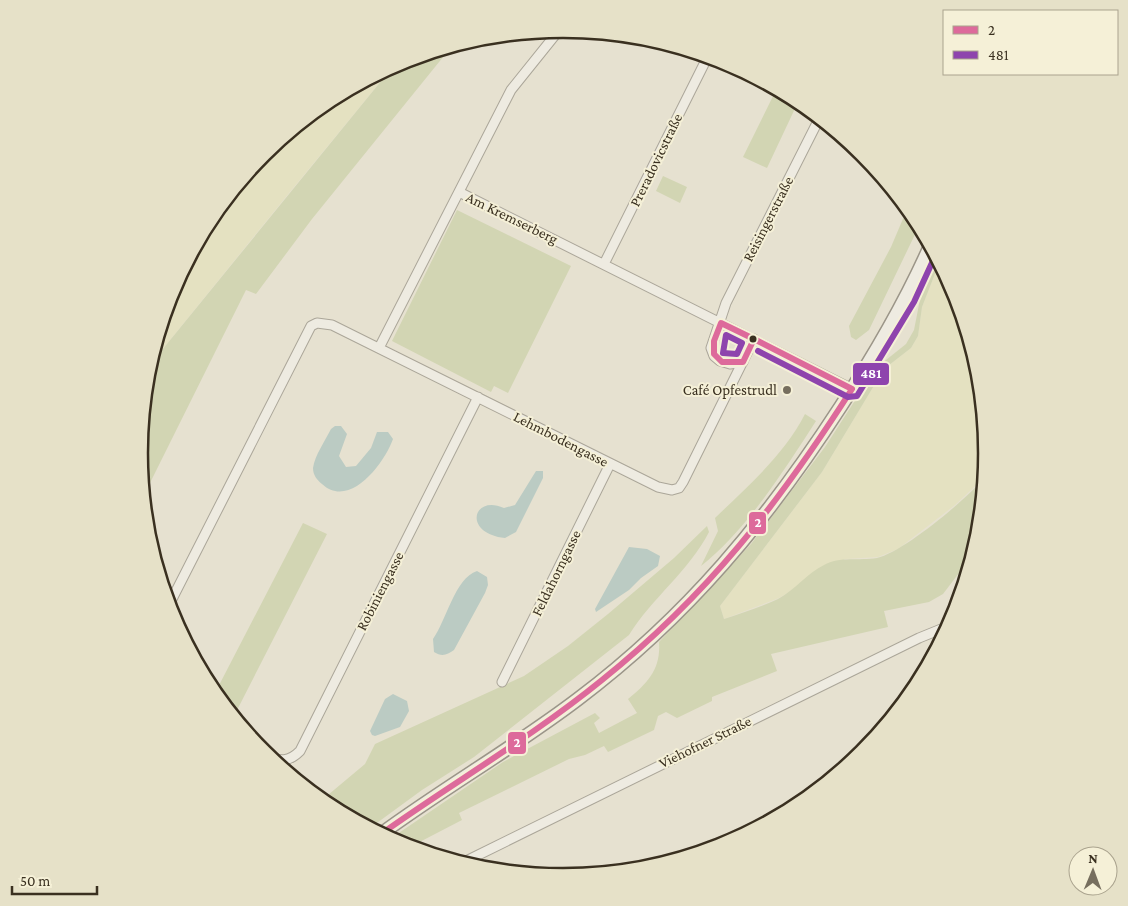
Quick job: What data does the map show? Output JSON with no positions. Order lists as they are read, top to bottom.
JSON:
{
  "streets": {
    "street": [
      "Preradovicstraße",
      "Am Kremserberg",
      "Reisingerstraße",
      "Lehmbodengasse",
      "Feldahorngasse",
      "Robiniengasse",
      "Viehofner Straße"
    ]
  },
  "crossings": [
    ["Preradovicstraße", "Am Kremserberg"],
    ["Am Kremserberg", "Reisingerstraße"],
    ["Am Kremserberg", "Lehmbodengasse"],
    ["Lehmbodengasse", "Feldahorngasse"],
    ["Lehmbodengasse", "Robiniengasse"]
  ],
  "places": ["Café Opfestrudl"],
  "lines": ["transit line 481", "transit line 2"],
  "legend": ["2", "481"],
  "scale_bar": "50 m",
  "north": "top"
}
